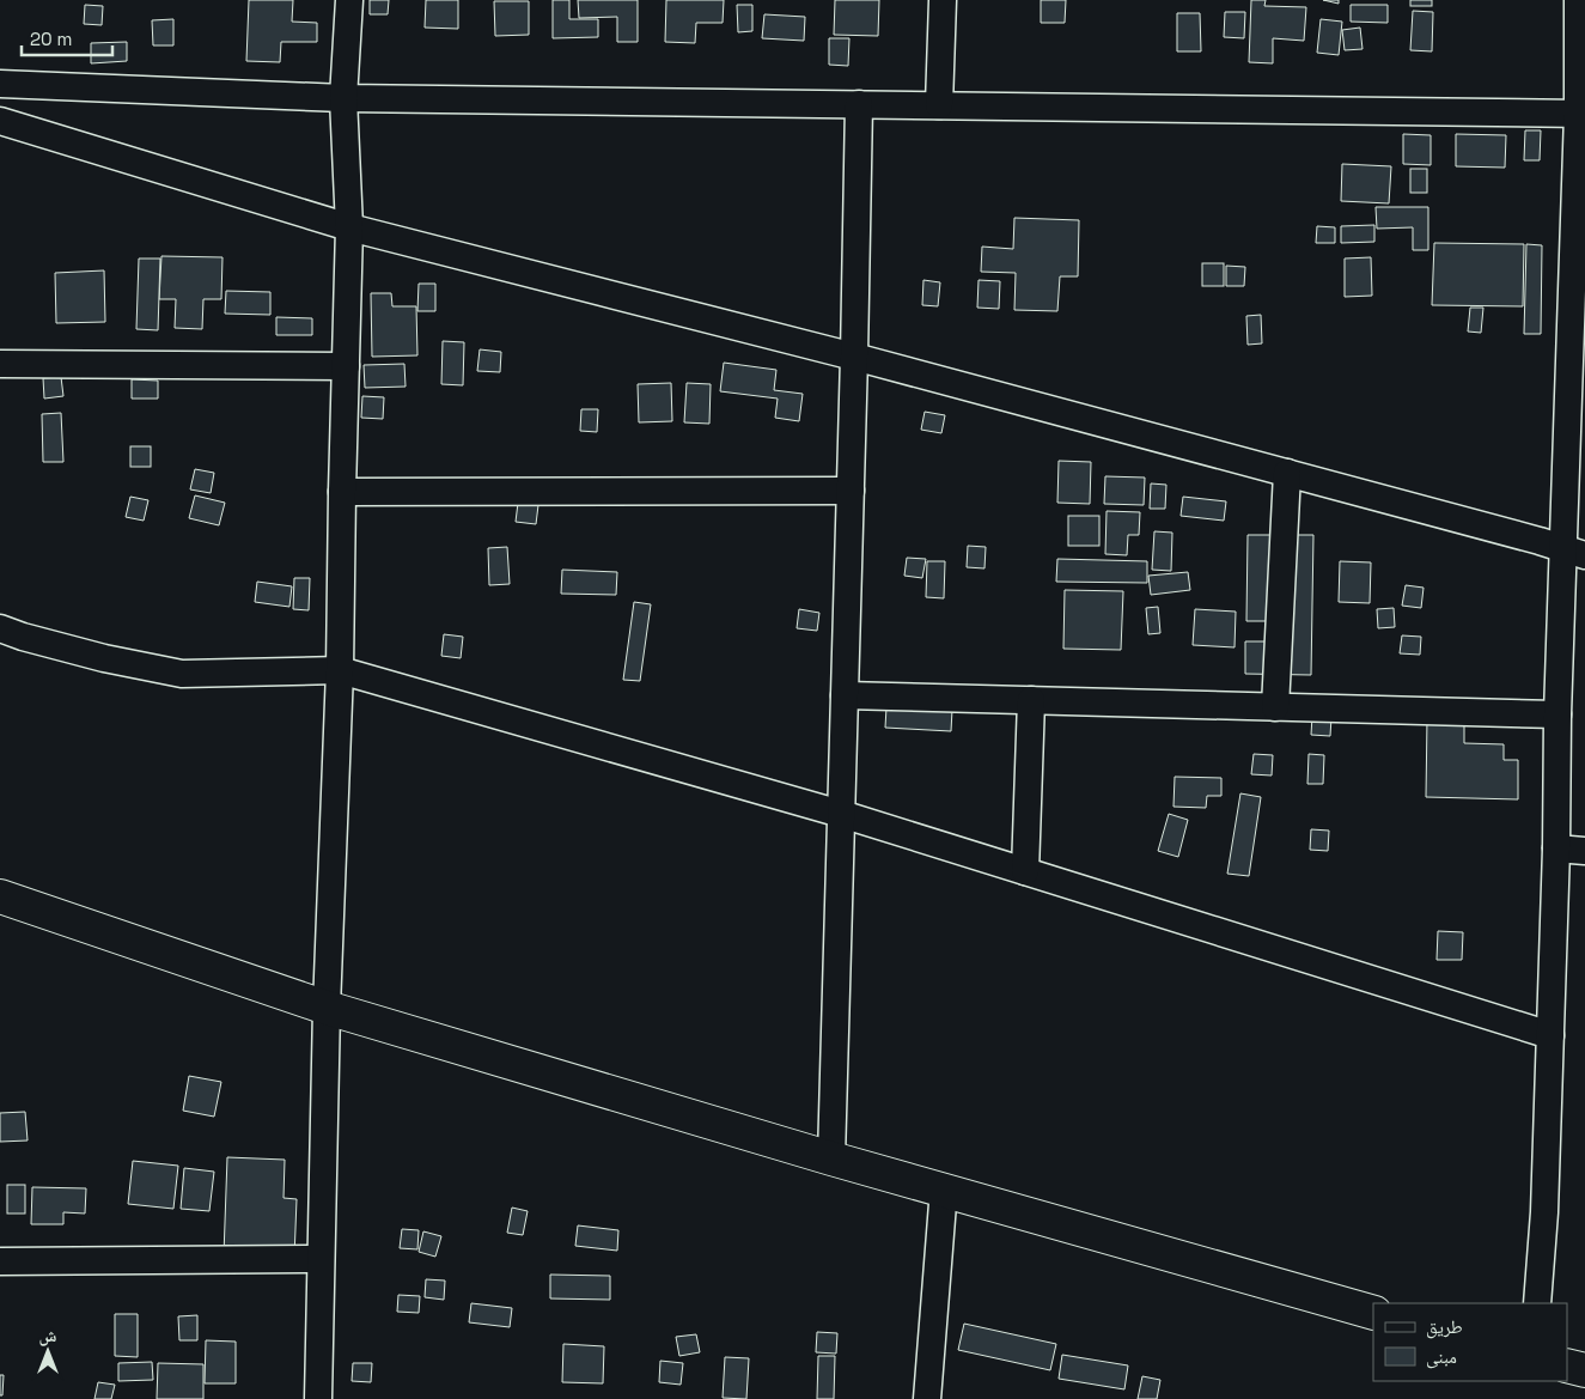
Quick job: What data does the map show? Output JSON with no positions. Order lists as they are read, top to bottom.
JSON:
{
  "legend": ["طريق", "مبنى"],
  "scale_bar": "20 m",
  "north": "top"
}
